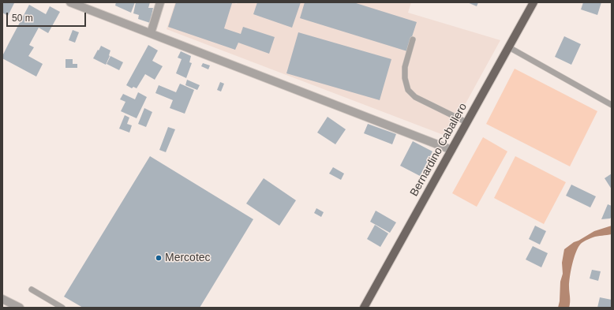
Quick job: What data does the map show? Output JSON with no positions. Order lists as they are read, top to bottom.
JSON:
{
  "streets": {
    "main road": ["Bernardino Caballero"]
  },
  "places": ["Mercotec"],
  "scale_bar": "50 m"
}
